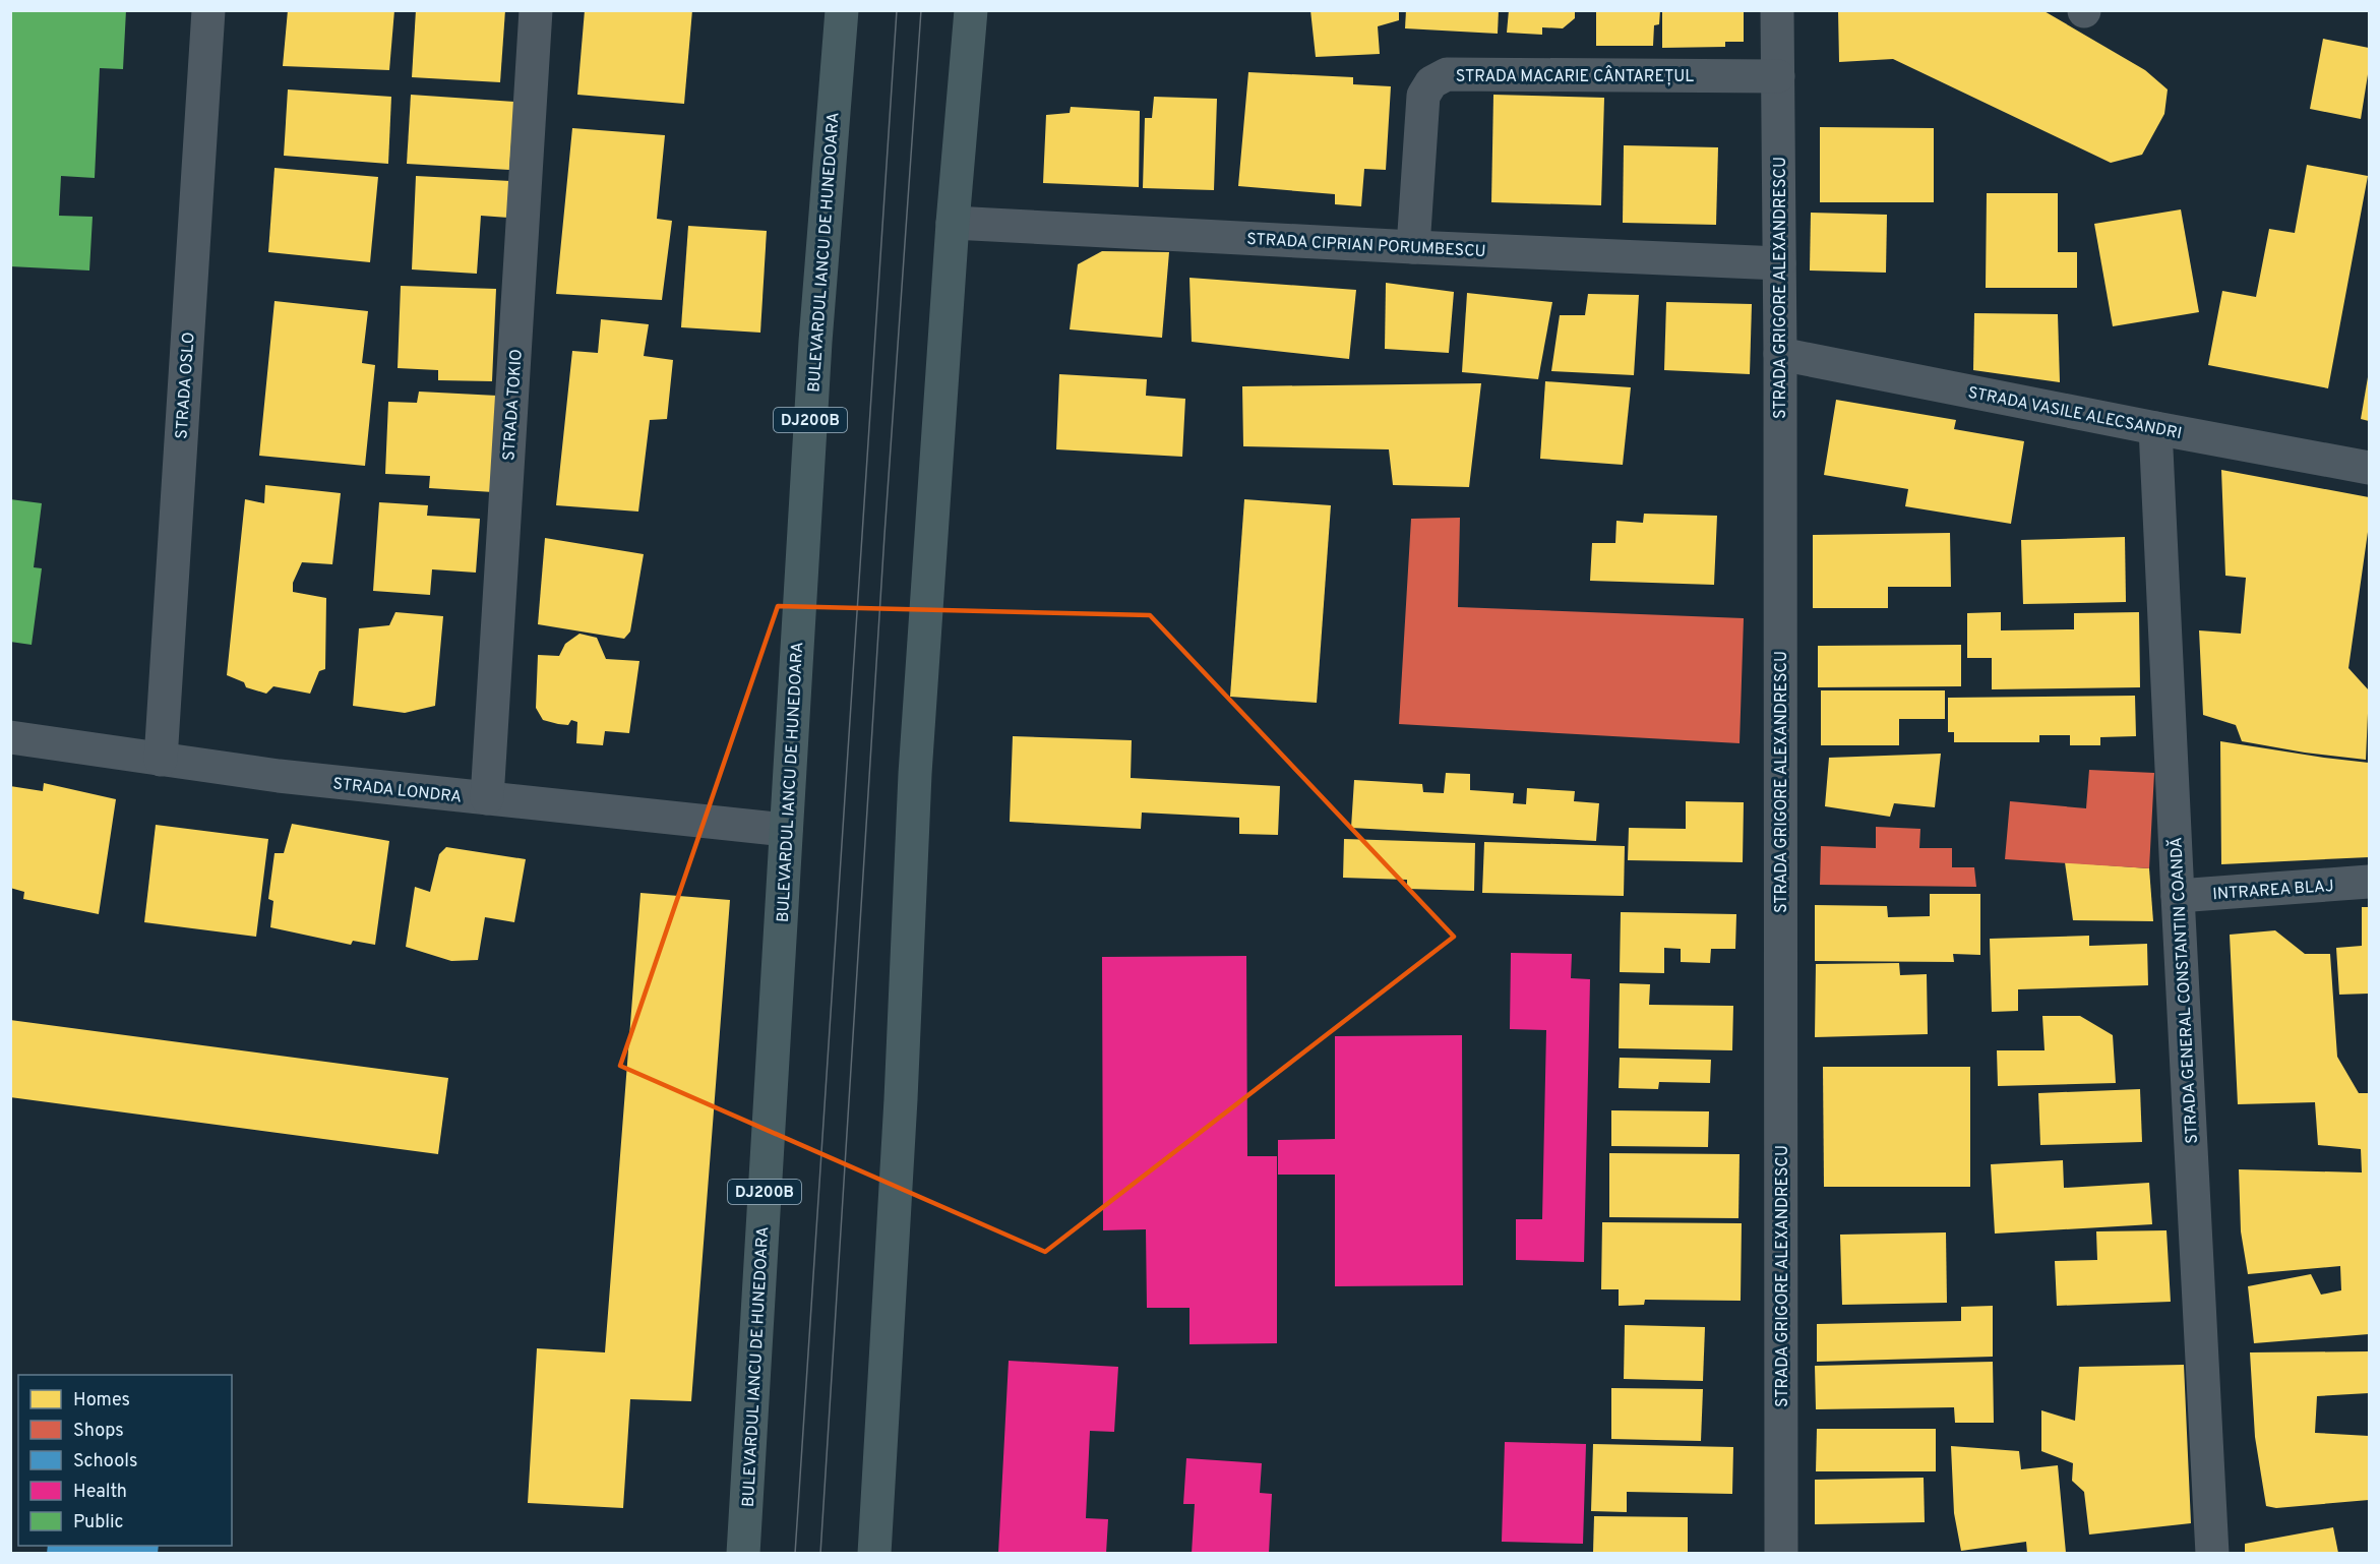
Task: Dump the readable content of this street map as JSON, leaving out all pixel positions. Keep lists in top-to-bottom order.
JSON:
{
  "streets": {
    "main road": ["BULEVARDUL IANCU DE HUNEDOARA", "DJ200B"],
    "street": [
      "STRADA MACARIE CÂNTAREȚUL",
      "STRADA CIPRIAN PORUMBESCU",
      "STRADA GRIGORE ALEXANDRESCU",
      "STRADA OSLO",
      "STRADA TOKIO",
      "STRADA VASILE ALECSANDRI",
      "STRADA LONDRA",
      "INTRAREA BLAJ",
      "STRADA GENERAL CONSTANTIN COANDĂ"
    ]
  },
  "crossings": [
    ["STRADA MACARIE CÂNTAREȚUL", "STRADA CIPRIAN PORUMBESCU"],
    ["STRADA MACARIE CÂNTAREȚUL", "STRADA GRIGORE ALEXANDRESCU"],
    ["STRADA CIPRIAN PORUMBESCU", "STRADA GRIGORE ALEXANDRESCU"],
    ["BULEVARDUL IANCU DE HUNEDOARA", "STRADA LONDRA"],
    ["STRADA GRIGORE ALEXANDRESCU", "STRADA VASILE ALECSANDRI"],
    ["STRADA OSLO", "STRADA LONDRA"],
    ["STRADA TOKIO", "STRADA LONDRA"],
    ["STRADA VASILE ALECSANDRI", "STRADA GENERAL CONSTANTIN COANDĂ"],
    ["INTRAREA BLAJ", "STRADA GENERAL CONSTANTIN COANDĂ"]
  ],
  "legend": [
    "Homes",
    "Shops",
    "Schools",
    "Health",
    "Public"
  ]
}
